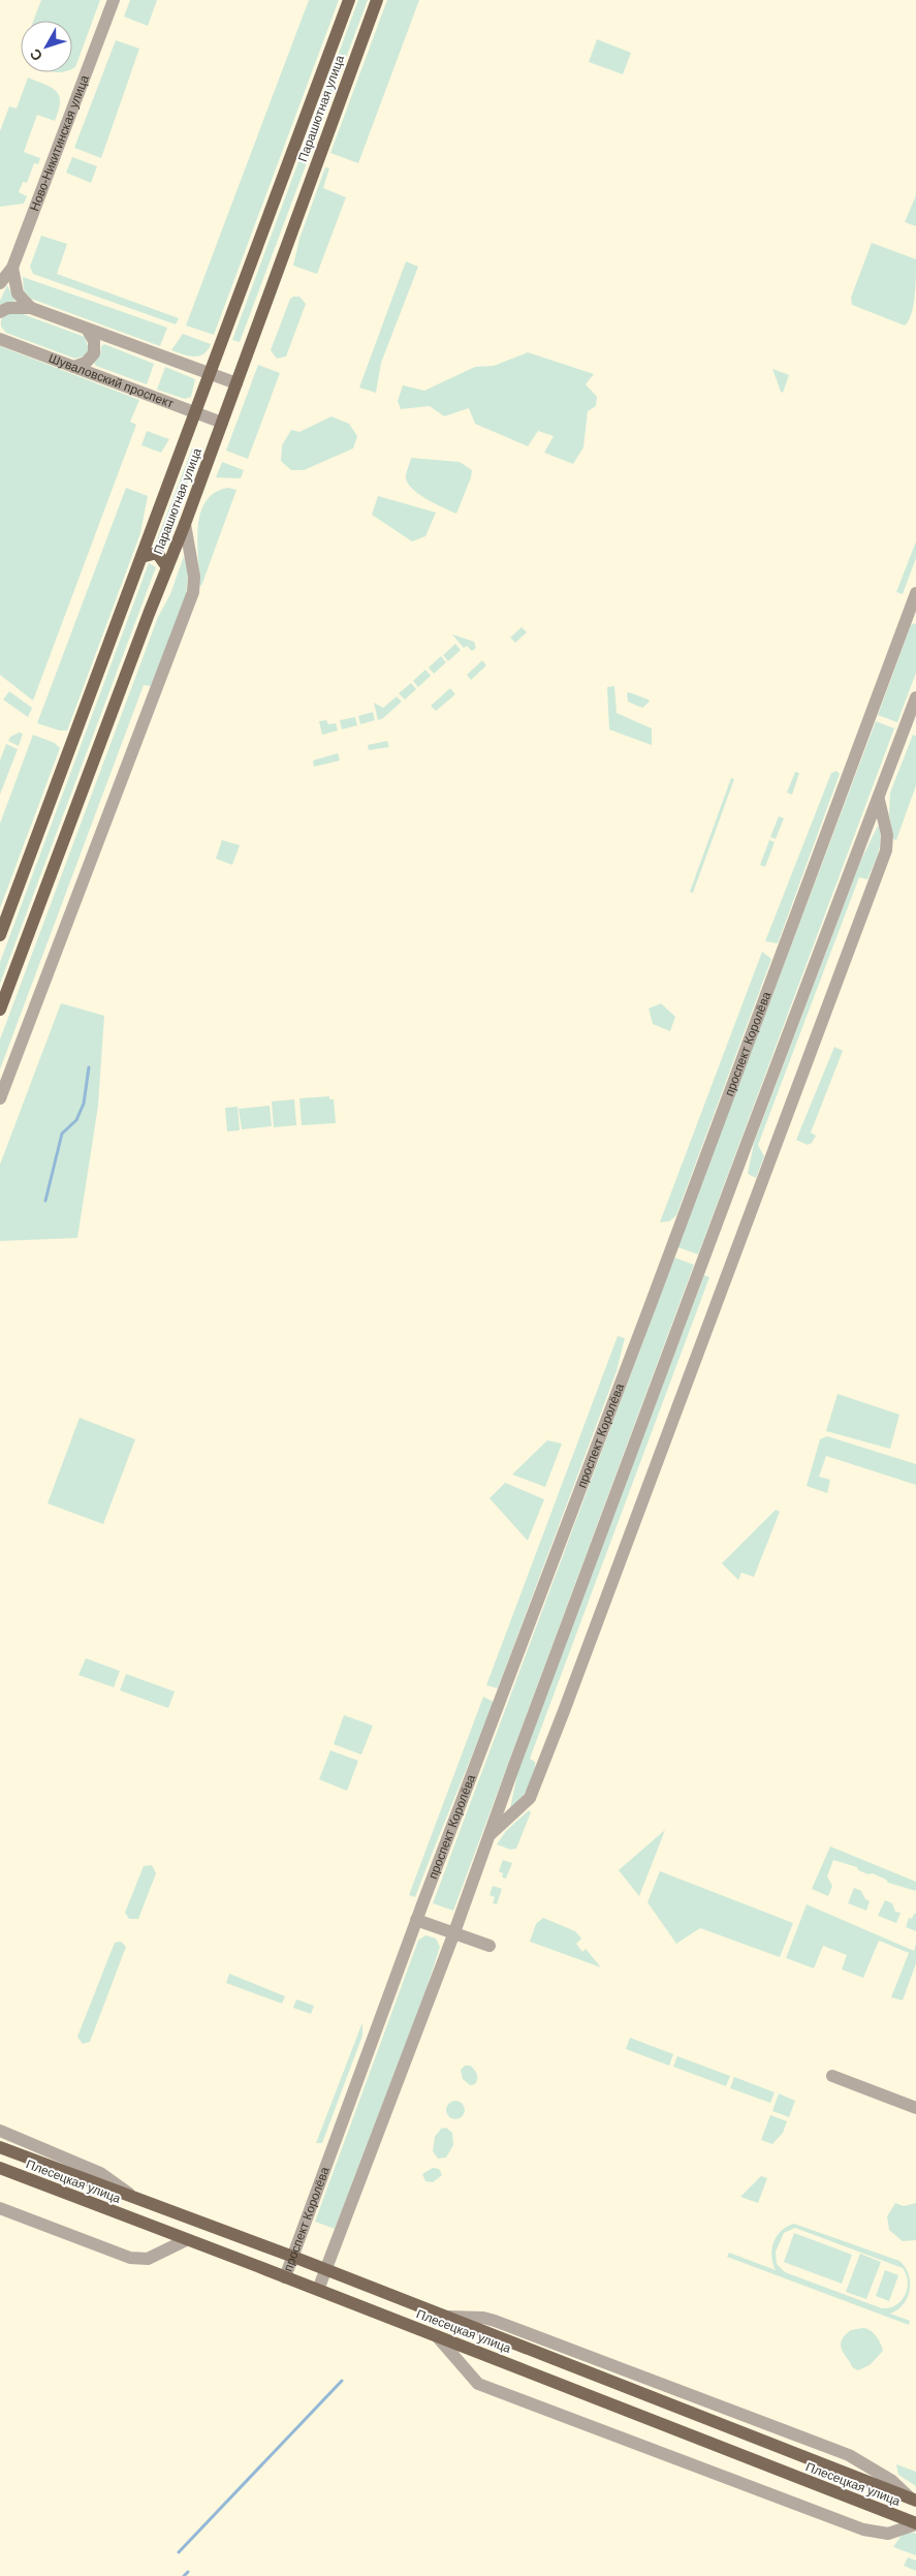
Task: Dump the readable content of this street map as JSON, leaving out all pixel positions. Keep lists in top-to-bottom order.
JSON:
{
  "streets": {
    "main road": ["Парашютная улица", "Плесецкая улица"],
    "street": ["Ново-Никитинская улица", "Шуваловский проспект", "проспект Королёва"]
  },
  "crossings": [
    ["Парашютная улица", "Шуваловский проспект"],
    ["проспект Королёва", "Плесецкая улица"]
  ],
  "north": "bottom left"
}
